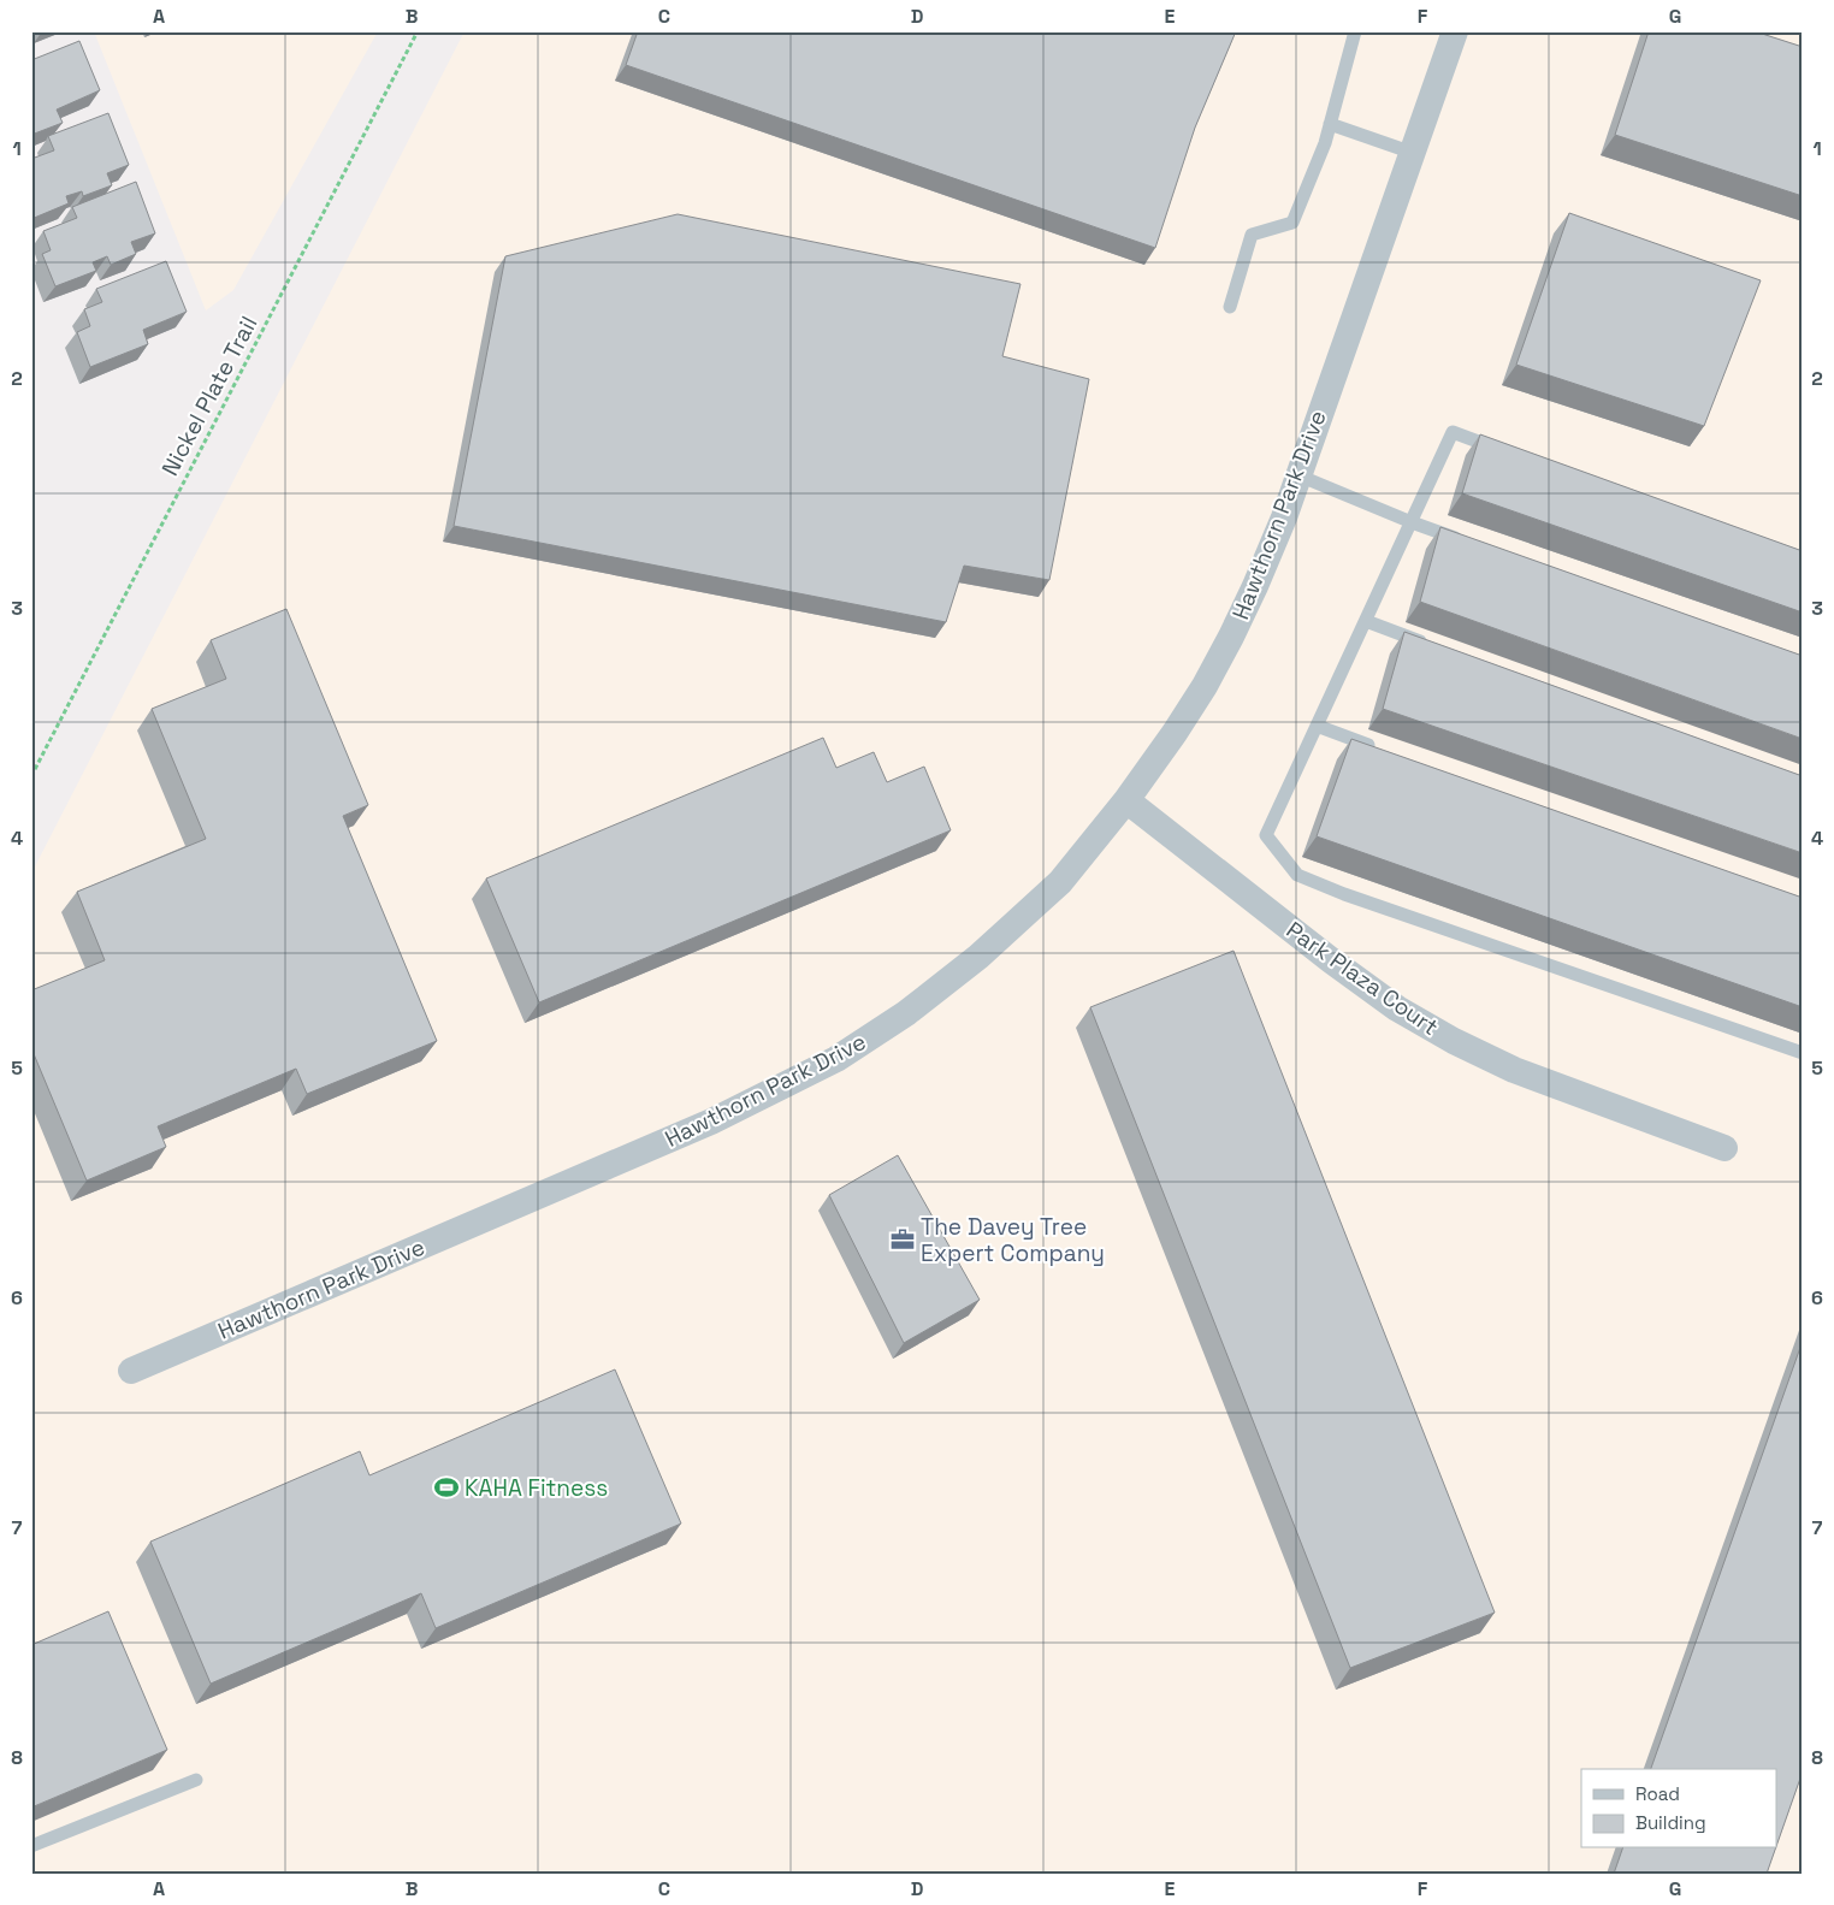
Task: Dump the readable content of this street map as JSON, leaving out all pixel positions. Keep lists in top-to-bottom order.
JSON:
{
  "streets": {
    "street": ["Hawthorn Park Drive", "Park Plaza Court"],
    "path": ["Nickel Plate Trail"]
  },
  "crossings": [
    ["Hawthorn Park Drive", "Park Plaza Court"]
  ],
  "places": {
    "office": ["The Davey Tree Expert Company"],
    "sports": ["KAHA Fitness"]
  },
  "legend": ["Road", "Building"],
  "grid": {
    "columns": [
      "A",
      "B",
      "C",
      "D",
      "E",
      "F",
      "G"
    ],
    "rows": [
      "1",
      "2",
      "3",
      "4",
      "5",
      "6",
      "7",
      "8"
    ]
  }
}
